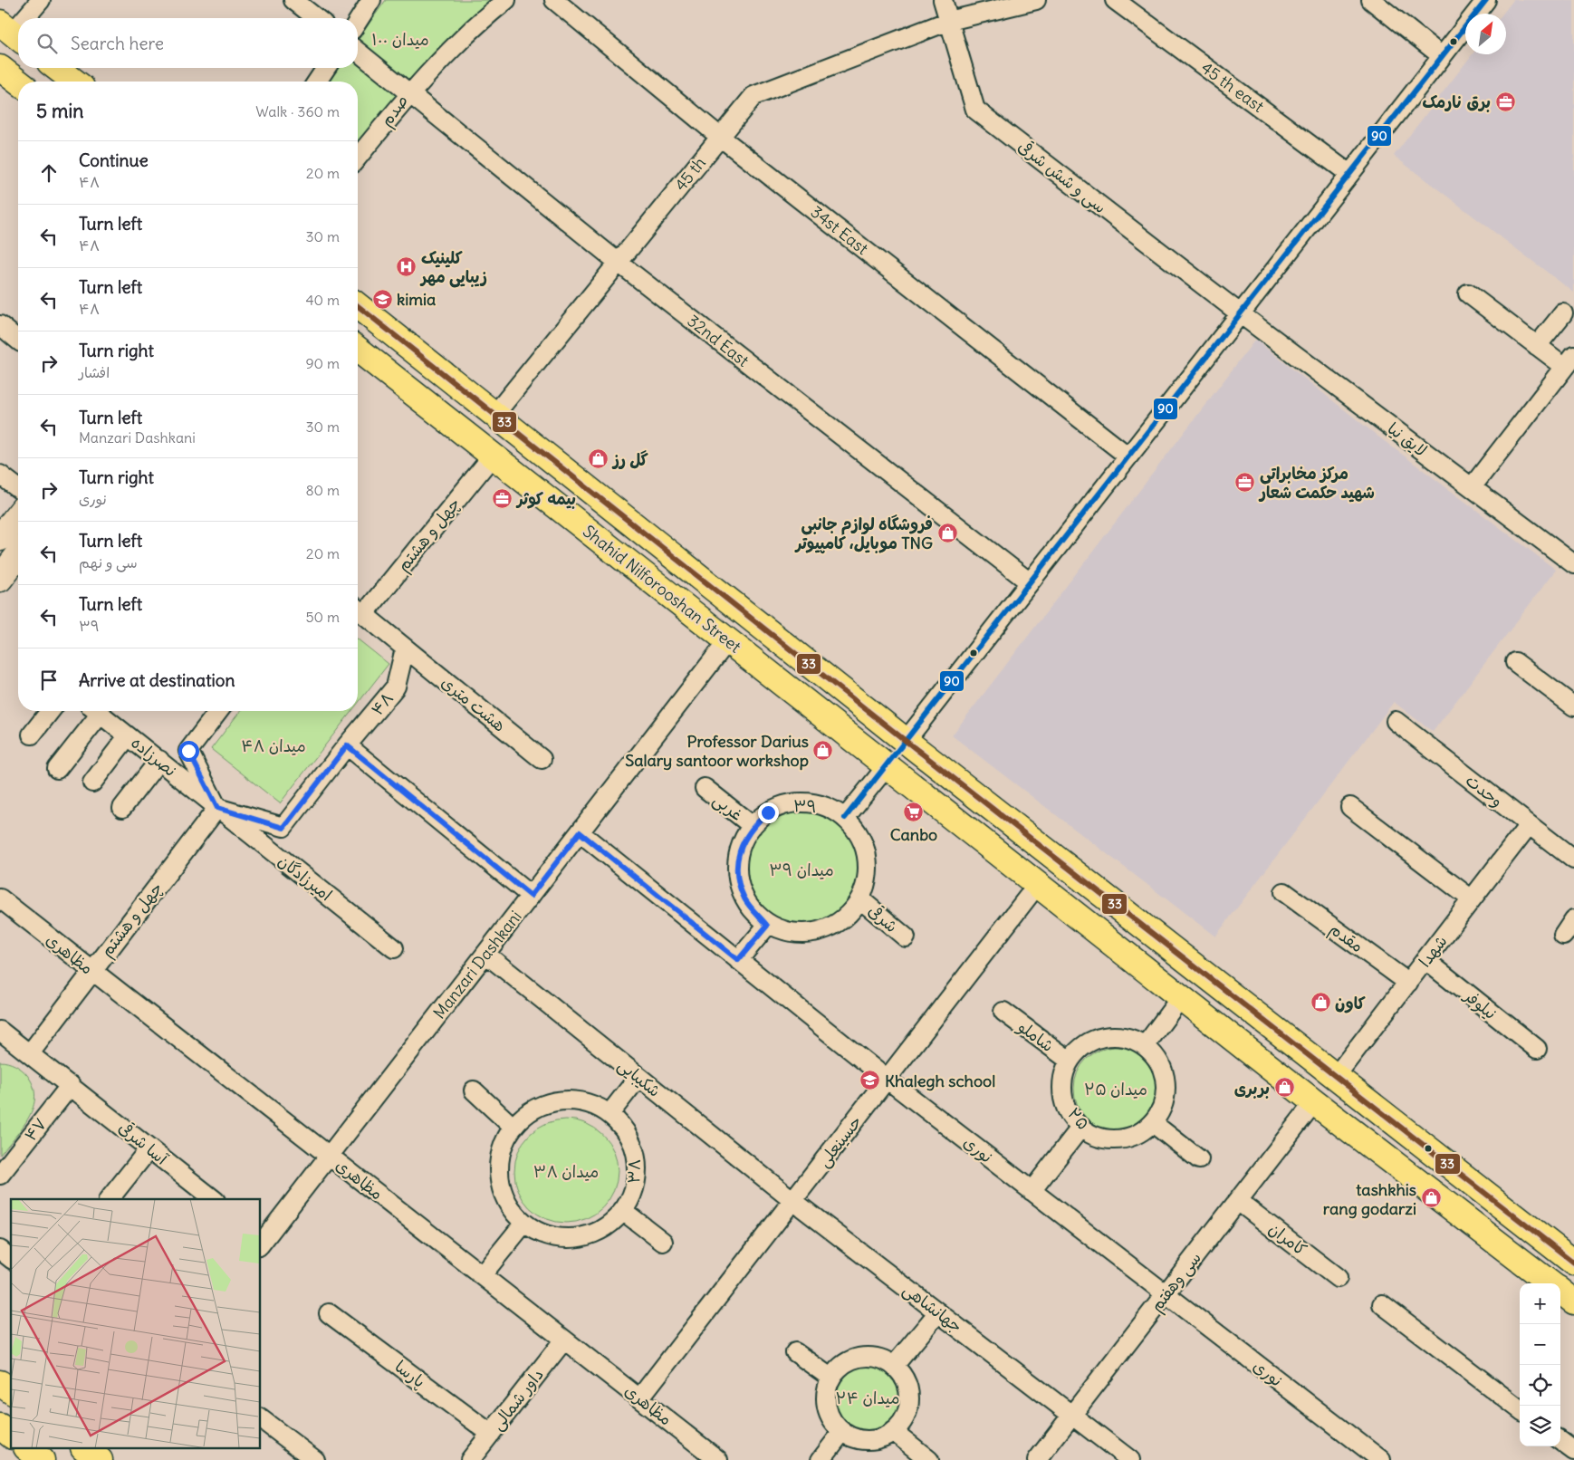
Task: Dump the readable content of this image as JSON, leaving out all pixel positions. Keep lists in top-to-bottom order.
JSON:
{
  "streets": {
    "main road": ["Shahid Nilforooshan Street"],
    "street": [
      "45 th east",
      "صدم",
      "45 th",
      "سی و شش شرقی",
      "34st East",
      "32nd East",
      "لایق نیا",
      "چهل و هشتم",
      "۴۸",
      "هشت متری",
      "نصرزاده",
      "وحدت",
      "۳۹",
      "غربی",
      "امیرزادگان",
      "شرقی",
      "مقدم",
      "شهدا",
      "مظاهری",
      "Manzari Dashkani",
      "نیلوفر",
      "شاملو",
      "شکیبایی",
      "۲۵",
      "۴۷",
      "حسینعلی",
      "آسا شرقی",
      "نوری",
      "۳۸",
      "کامران",
      "سی وهفتم",
      "جهانشاهی",
      "پارسا",
      "داور شمالی"
    ]
  },
  "crossings": [
    ["صدم", "32nd East"],
    ["45 th", "سی و شش شرقی"],
    ["45 th", "34st East"],
    ["45 th", "32nd East"],
    ["45 th", "Shahid Nilforooshan Street"],
    ["سی و شش شرقی", "لایق نیا"],
    ["چهل و هشتم", "Shahid Nilforooshan Street"],
    ["چهل و هشتم", "۴۸"],
    ["چهل و هشتم", "نصرزاده"],
    ["چهل و هشتم", "امیرزادگان"],
    ["چهل و هشتم", "مظاهری"],
    ["چهل و هشتم", "آسا شرقی"],
    ["Shahid Nilforooshan Street", "شهدا"],
    ["Shahid Nilforooshan Street", "Manzari Dashkani"],
    ["Shahid Nilforooshan Street", "حسینعلی"],
    ["Shahid Nilforooshan Street", "سی وهفتم"],
    ["۴۸", "هشت متری"],
    ["۴۸", "نصرزاده"],
    ["۴۸", "امیرزادگان"],
    ["نصرزاده", "امیرزادگان"],
    ["وحدت", "شهدا"],
    ["۳۹", "غربی"],
    ["۳۹", "شرقی"],
    ["غربی", "شرقی"],
    ["مقدم", "شهدا"],
    ["شهدا", "نیلوفر"],
    ["مظاهری", "Manzari Dashkani"],
    ["مظاهری", "حسینعلی"],
    ["مظاهری", "داور شمالی"],
    ["Manzari Dashkani", "شکیبایی"],
    ["Manzari Dashkani", "نوری"],
    ["شاملو", "۲۵"],
    ["شکیبایی", "حسینعلی"],
    ["شکیبایی", "جهانشاهی"],
    ["۴۷", "آسا شرقی"],
    ["حسینعلی", "نوری"],
    ["حسینعلی", "جهانشاهی"],
    ["نوری", "سی وهفتم"],
    ["کامران", "سی وهفتم"],
    ["سی وهفتم", "جهانشاهی"],
    ["پارسا", "داور شمالی"]
  ],
  "parks": [
    "میدان ۱۰۰",
    "میدان ۴۸",
    "میدان ۳۹",
    "میدان ۲۵",
    "میدان ۳۸",
    "میدان ۲۴"
  ],
  "places": {
    "office": ["برق نارمک", "مرکز مخابراتی شهید حکمت شعار", "بیمه کوثر"],
    "hospital": ["کلینیک زیبایی مهر"],
    "school or university": ["kimia", "Khalegh school"],
    "shop": [
      "گل رز",
      "فروشگاه لوازم جانبی موبایل، کامپيوتر TNG",
      "Professor Darius Salary santoor workshop",
      "کاون",
      "بربری",
      "tashkhis rang godarzi"
    ],
    "supermarket": ["Canbo"]
  },
  "lines": ["transit line 90", "transit line 33"],
  "north": "top right",
  "page": {
    "search": "Search here",
    "heading": ["5 min", "Walk · 360 m"],
    "list": [
      ["Continue", "۴۸", "20 m"],
      ["Turn left", "۴۸", "30 m"],
      ["Turn left", "۴۸", "40 m"],
      ["Turn right", "افشار", "90 m"],
      ["Turn left", "Manzari Dashkani", "30 m"],
      ["Turn right", "نوری", "80 m"],
      ["Turn left", "سی و نهم", "20 m"],
      ["Turn left", "۳۹", "50 m"],
      "Arrive at destination"
    ],
    "map_buttons": ["+", "−"]
  }
}
